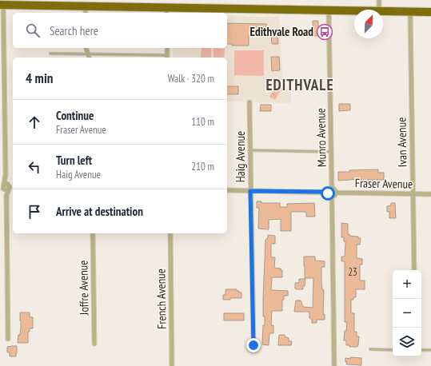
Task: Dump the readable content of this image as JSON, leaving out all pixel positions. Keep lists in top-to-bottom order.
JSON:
{
  "streets": {
    "street": [
      "Munro Avenue",
      "Ivan Avenue",
      "Haig Avenue",
      "Fraser Avenue",
      "Joffre Avenue",
      "French Avenue"
    ]
  },
  "crossings": [
    ["Munro Avenue", "Fraser Avenue"],
    ["Ivan Avenue", "Fraser Avenue"]
  ],
  "districts": ["EDITHVALE"],
  "places": {
    "bus stop": ["Edithvale Road"]
  },
  "house_numbers": ["23"],
  "north": "top right",
  "page": {
    "search": "Search here",
    "heading": ["4 min", "Walk · 320 m"],
    "list": [
      ["Continue", "Fraser Avenue", "110 m"],
      ["Turn left", "Haig Avenue", "210 m"],
      "Arrive at destination"
    ],
    "map_buttons": ["+", "−"]
  }
}
